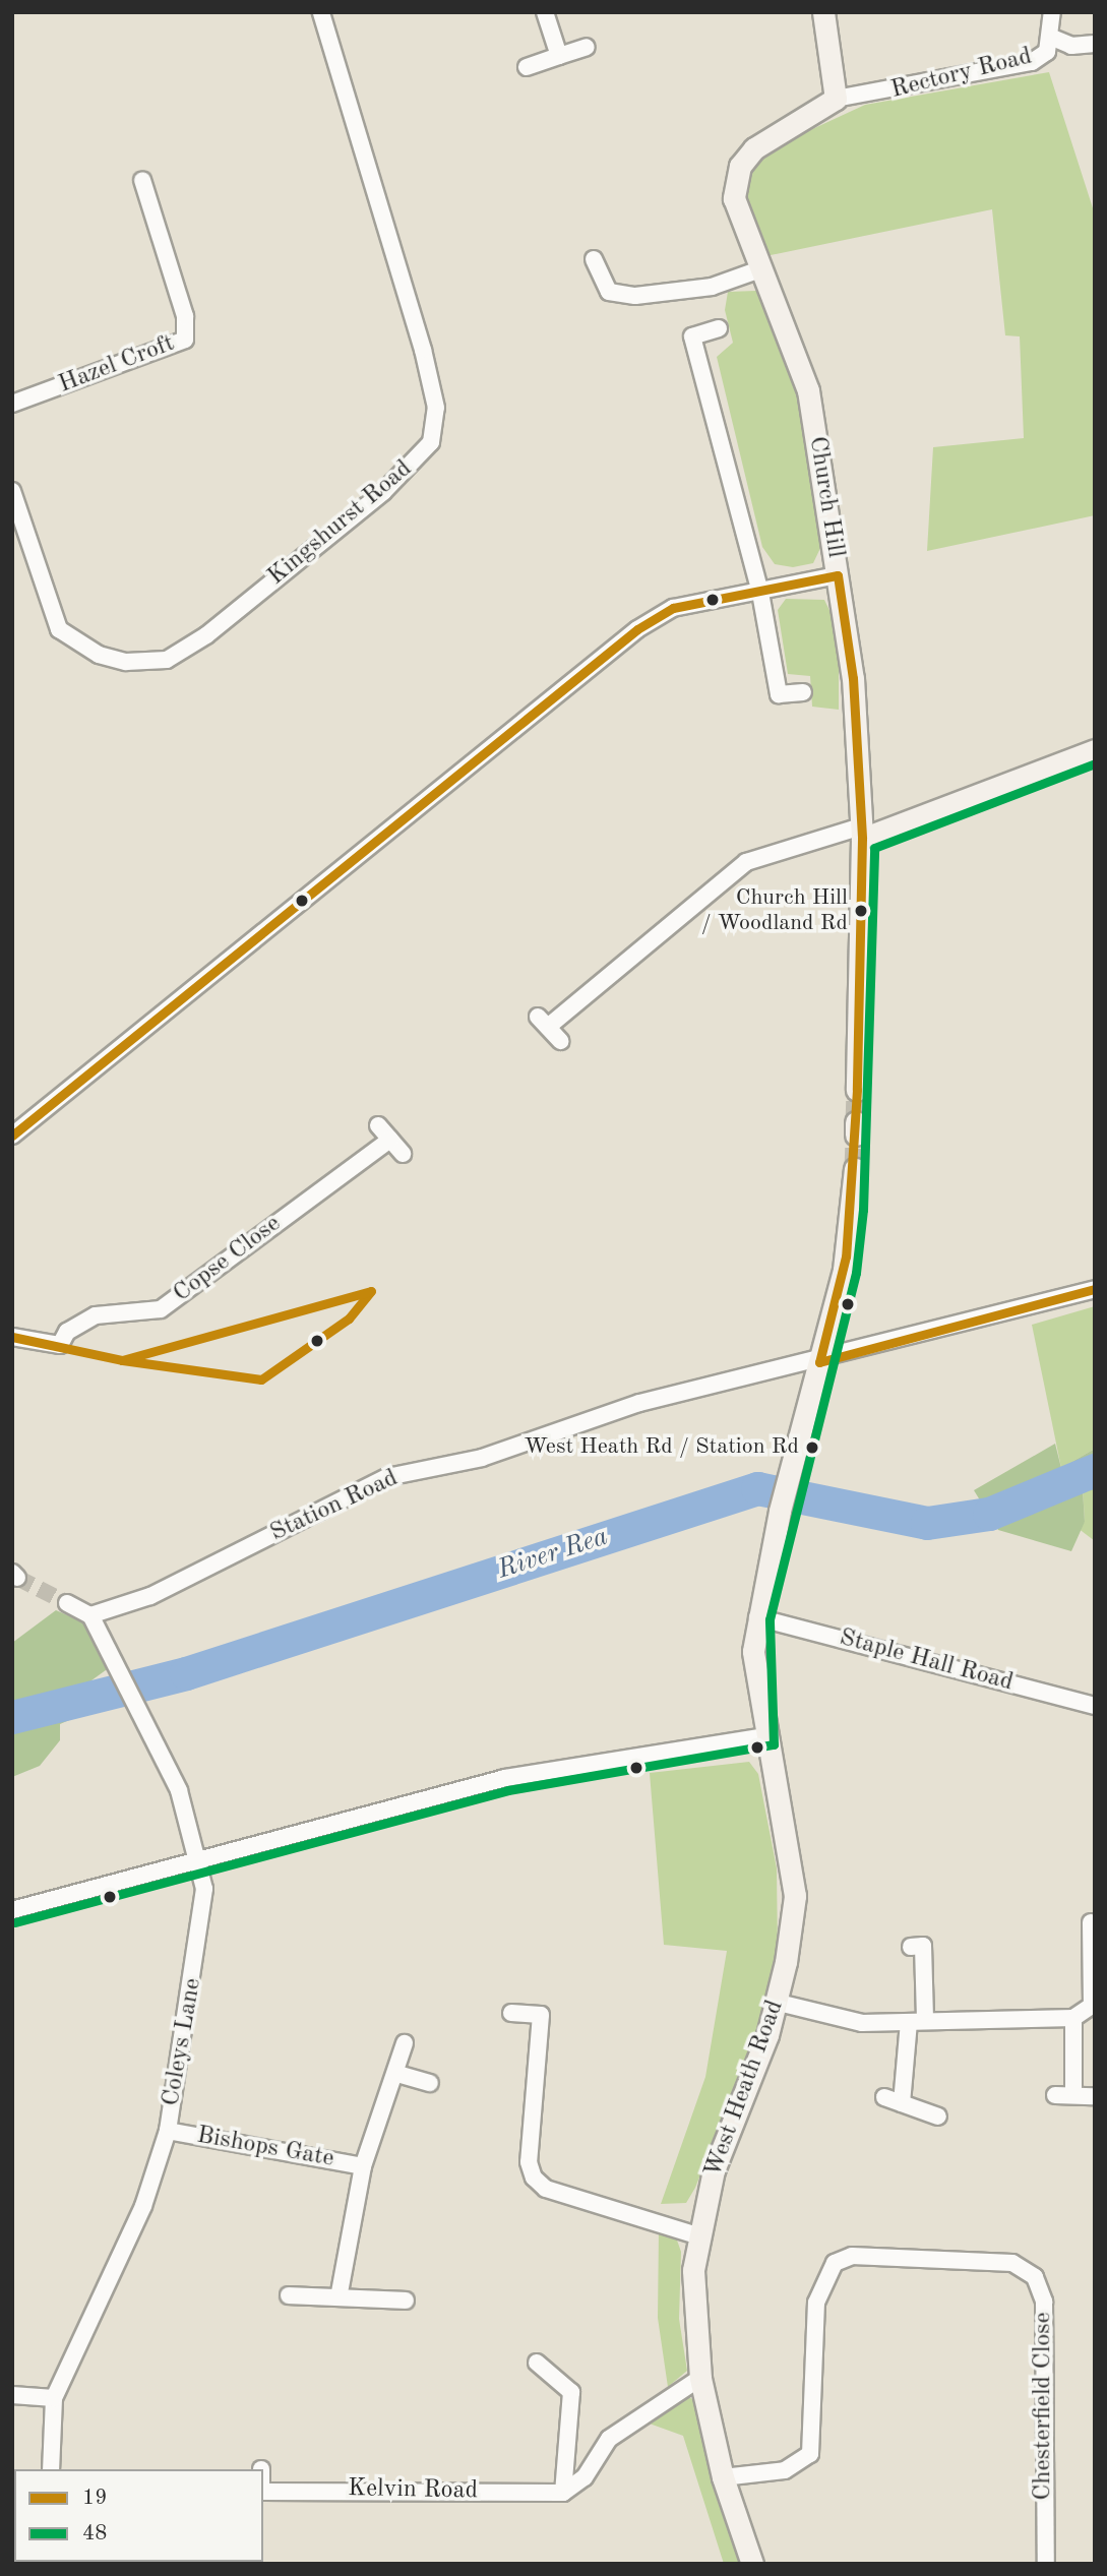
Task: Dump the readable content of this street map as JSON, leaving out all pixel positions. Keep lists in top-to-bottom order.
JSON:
{
  "streets": {
    "street": [
      "Rectory Road",
      "Hazel Croft",
      "Church Hill",
      "Kingshurst Road",
      "Copse Close",
      "Station Road",
      "Staple Hall Road",
      "Coleys Lane",
      "West Heath Road",
      "Bishops Gate",
      "Chesterfield Close",
      "Kelvin Road"
    ]
  },
  "crossings": [
    ["Rectory Road", "Church Hill"],
    ["Station Road", "Coleys Lane"],
    ["Station Road", "West Heath Road"],
    ["Staple Hall Road", "West Heath Road"],
    ["Coleys Lane", "Bishops Gate"],
    ["West Heath Road", "Chesterfield Close"]
  ],
  "water": ["River Rea"],
  "places": ["Church Hill / Woodland Rd", "West Heath Rd / Station Rd"],
  "lines": ["transit line 19", "transit line 48"],
  "legend": ["19", "48"]
}
